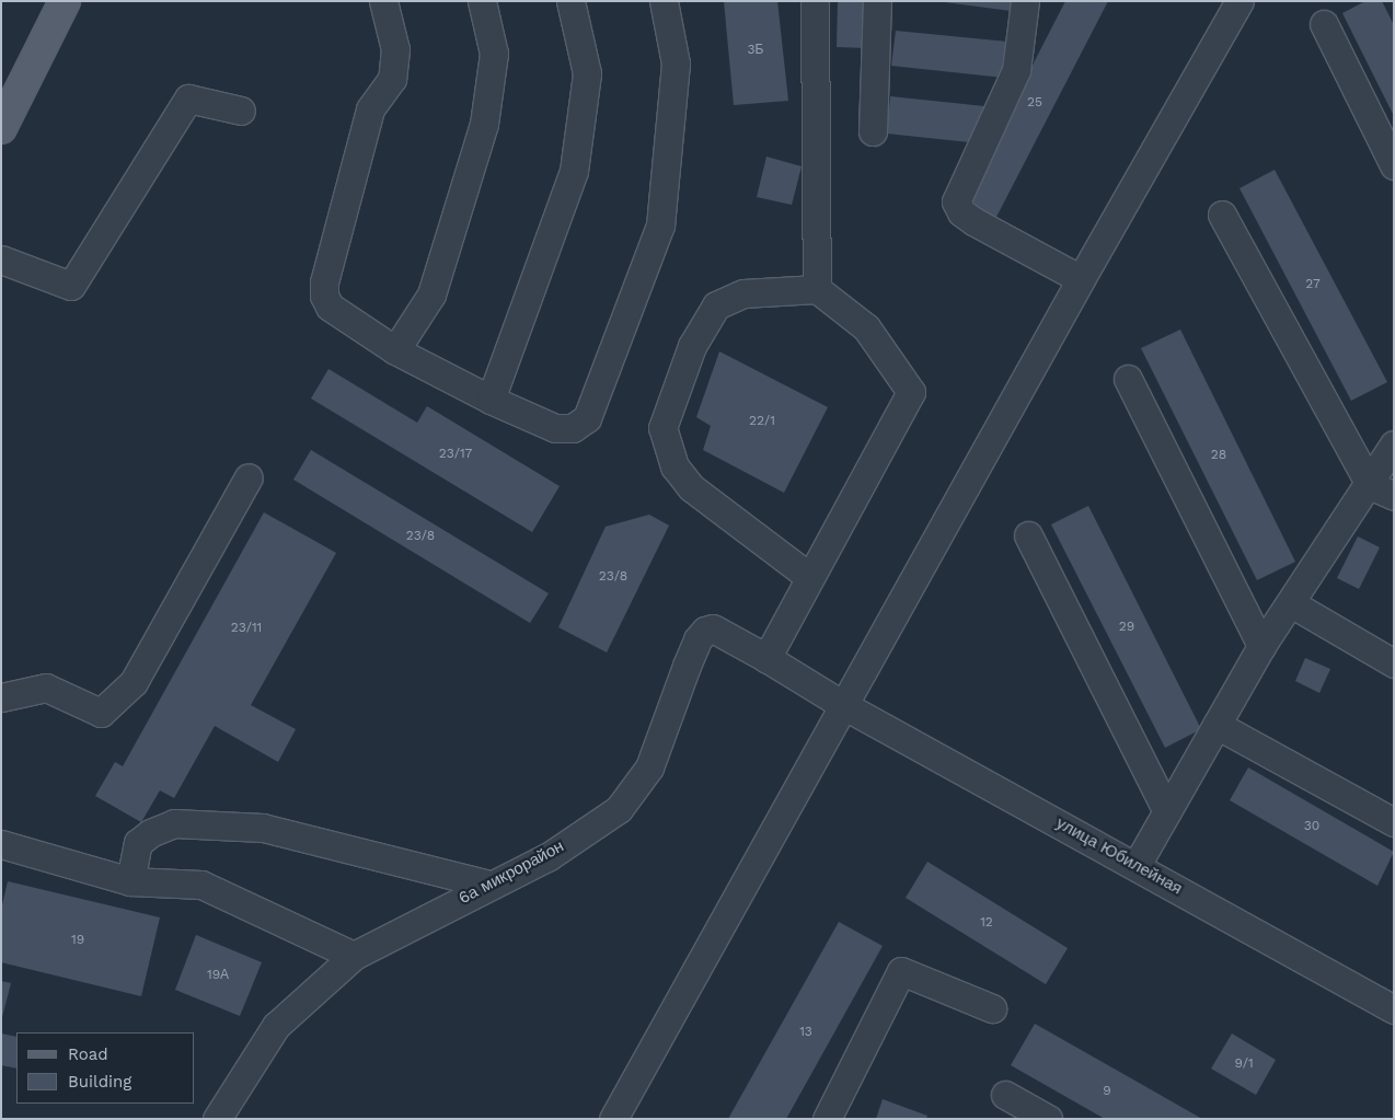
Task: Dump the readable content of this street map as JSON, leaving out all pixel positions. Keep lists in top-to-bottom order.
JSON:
{
  "streets": {
    "street": ["улица Юбилейная", "6а микрорайон"]
  },
  "crossings": [
    ["улица Юбилейная", "6а микрорайон"]
  ],
  "house_numbers": [
    "3Б",
    "25",
    "27",
    "22/1",
    "23/17",
    "28",
    "23/8",
    "23/8",
    "29",
    "23/11",
    "30",
    "12",
    "19",
    "19А",
    "13",
    "9/1",
    "9"
  ],
  "legend": ["Road", "Building"]
}
